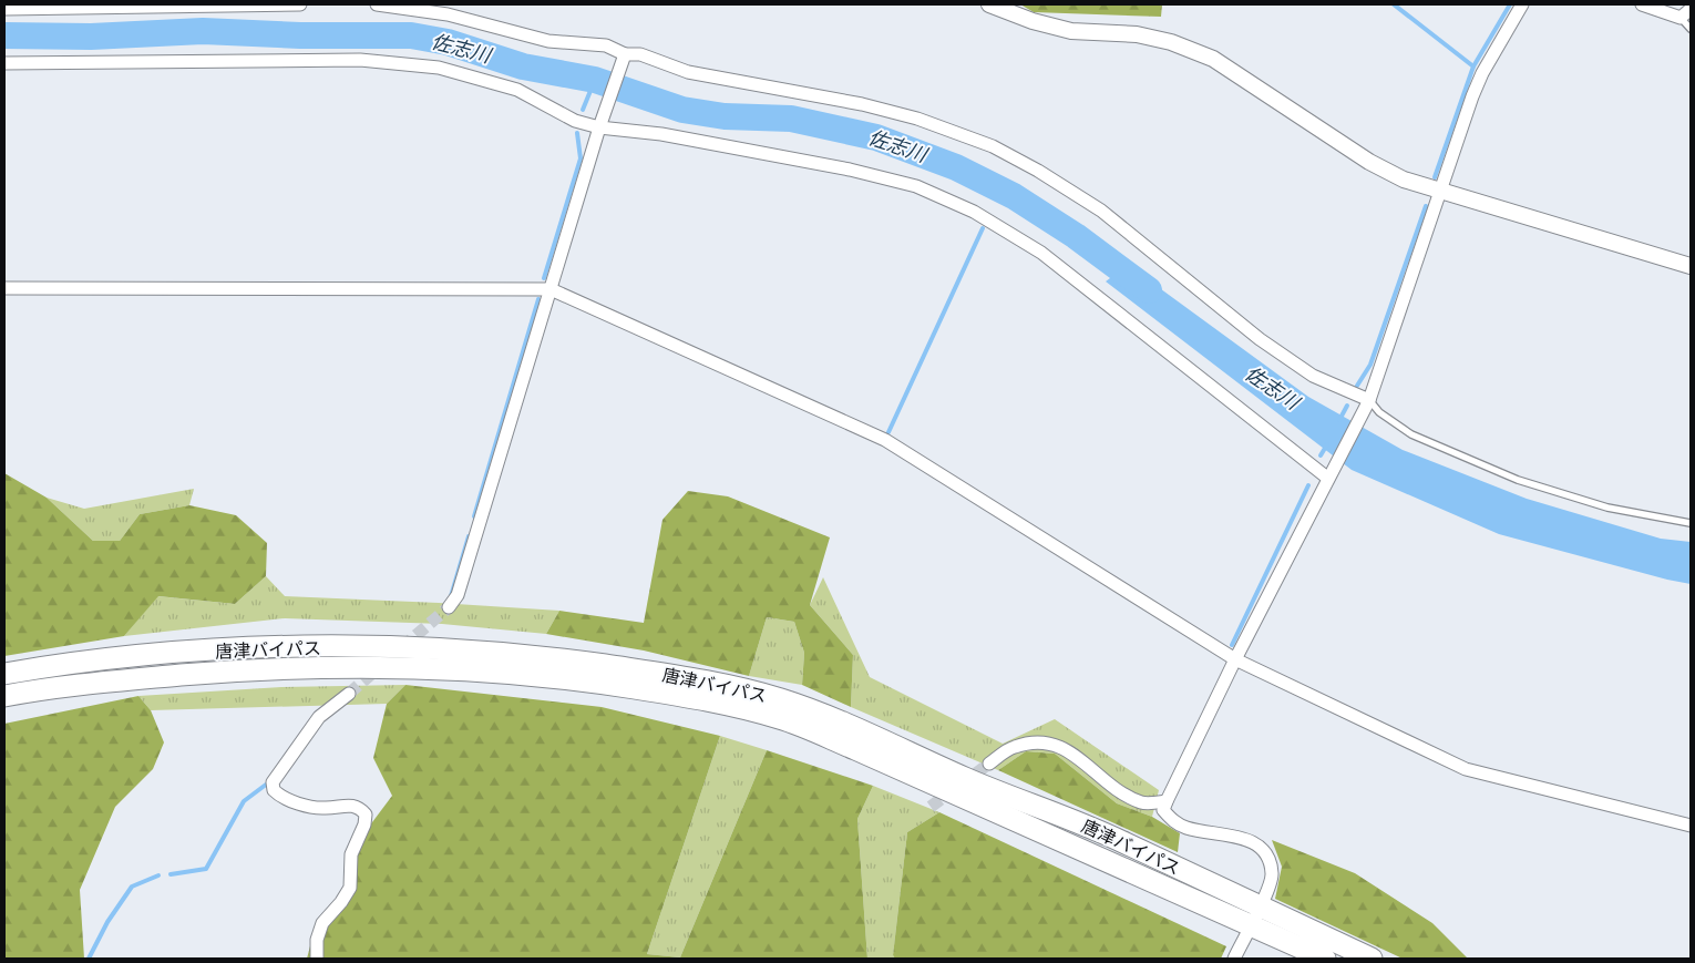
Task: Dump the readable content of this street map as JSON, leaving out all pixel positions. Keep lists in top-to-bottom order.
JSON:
{
  "streets": {
    "highway": ["唐津バイパス"]
  },
  "water": ["佐志川"]
}
